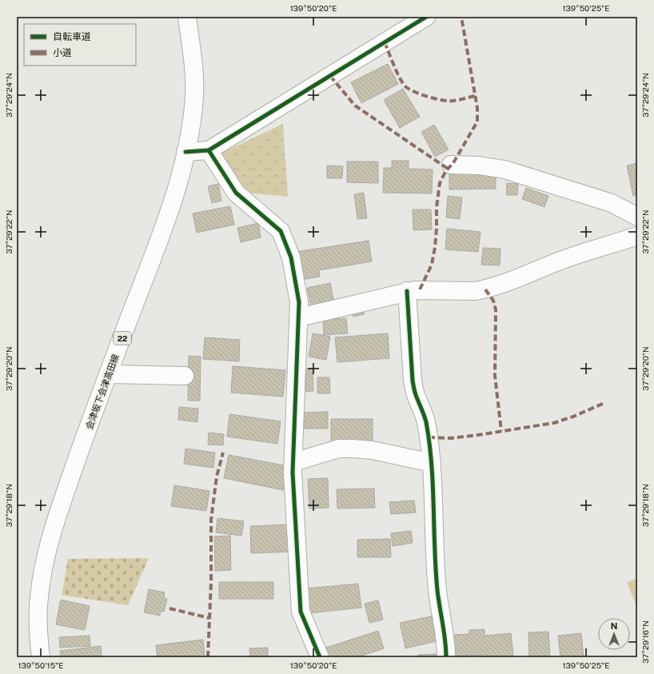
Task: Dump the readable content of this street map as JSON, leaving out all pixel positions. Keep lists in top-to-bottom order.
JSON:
{
  "streets": {
    "street": ["22", "会津坂下会津高田線"]
  },
  "legend": ["自転車道", "小道"],
  "north": "top",
  "coordinates": [
    "139°50'20\"E",
    "139°50'25\"E",
    "37°29'24\"N",
    "37°29'22\"N",
    "37°29'20\"N",
    "37°29'18\"N",
    "37°29'16\"N",
    "139°50'15\"E"
  ]
}
